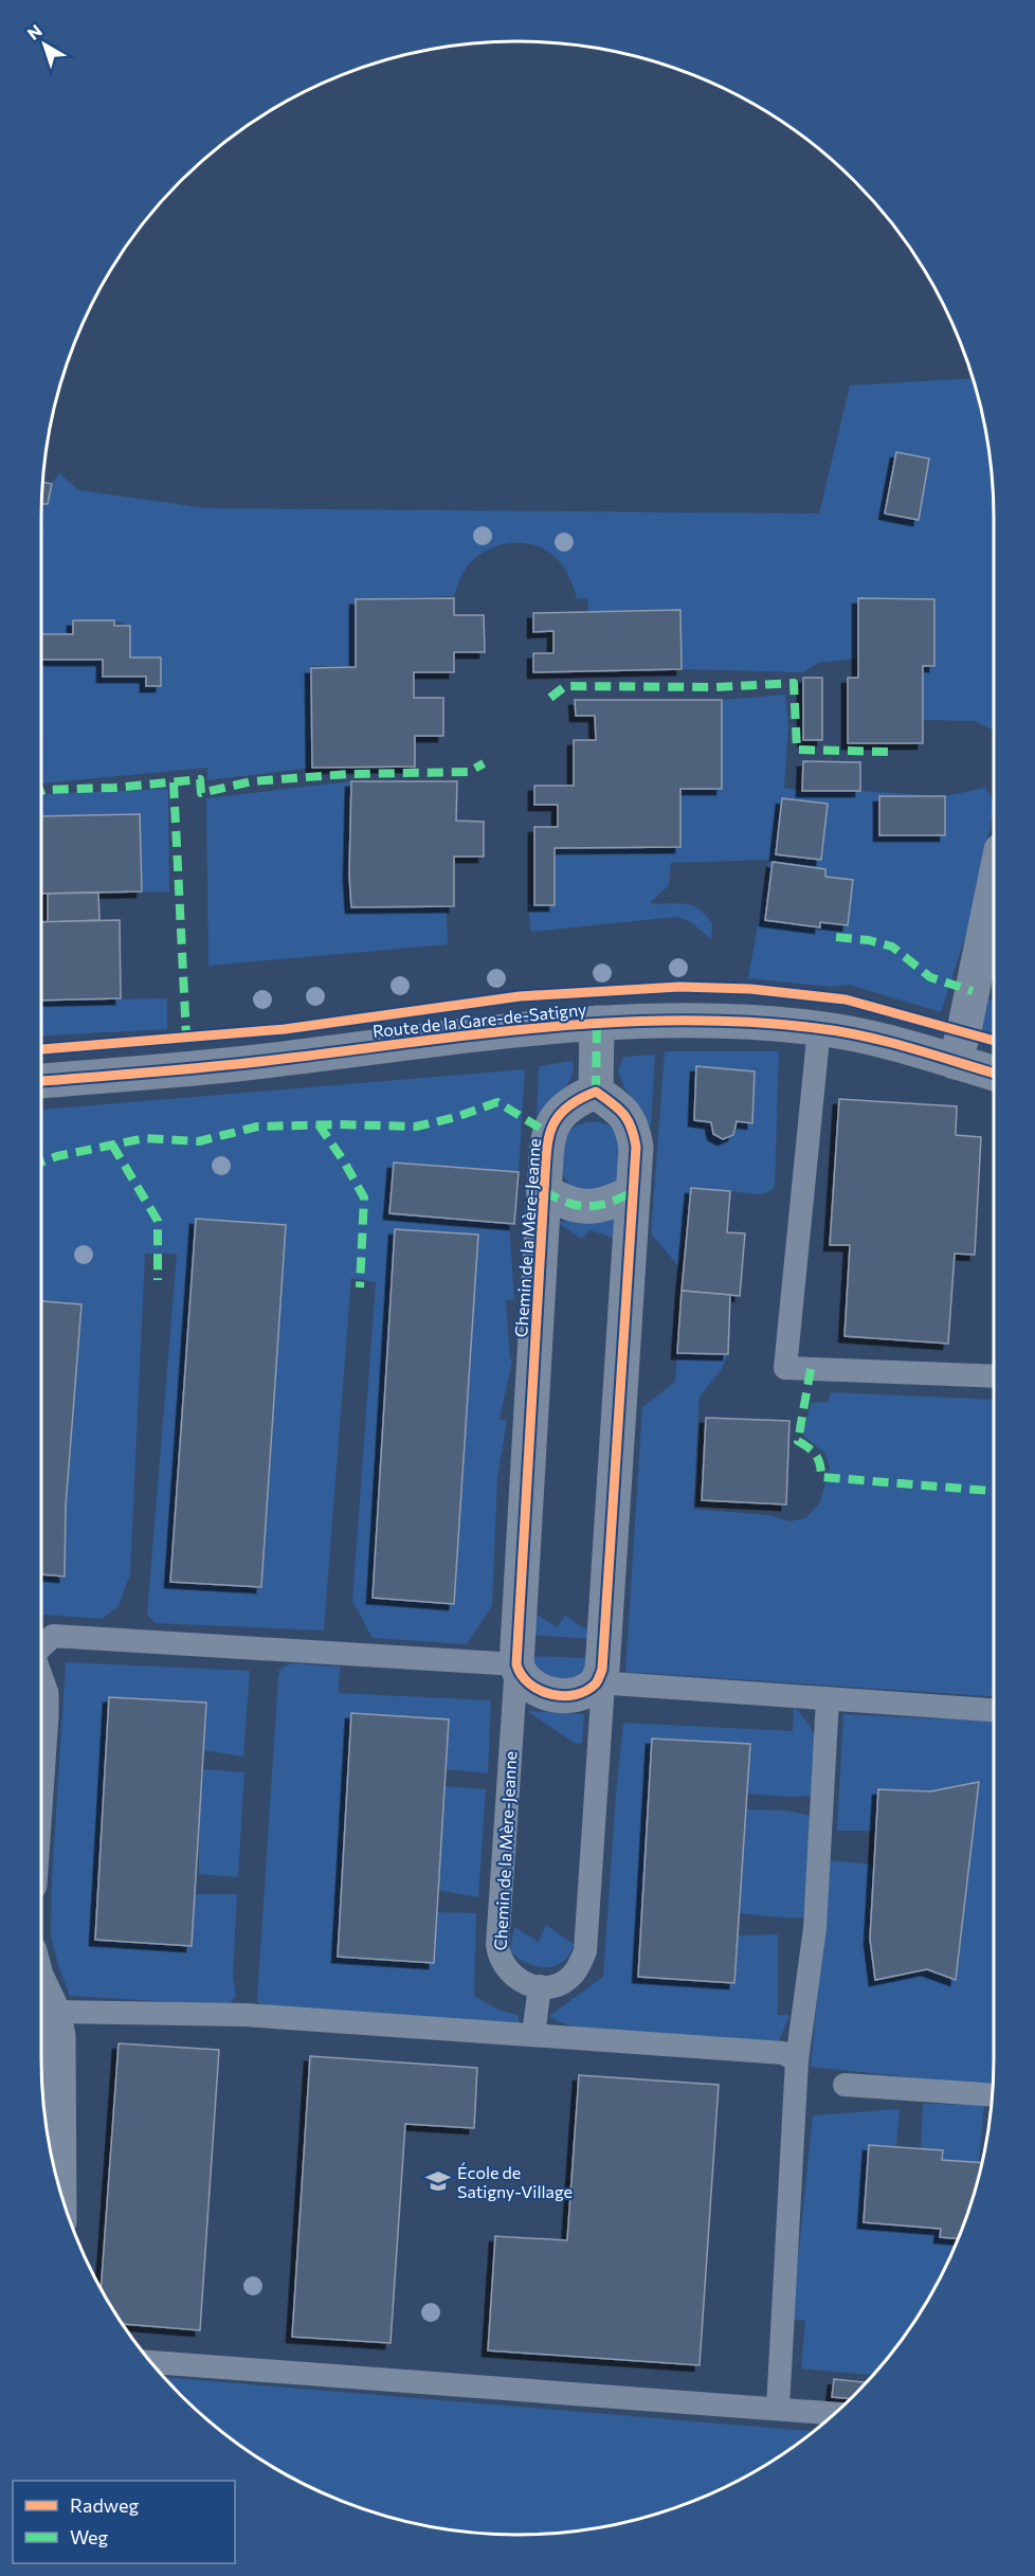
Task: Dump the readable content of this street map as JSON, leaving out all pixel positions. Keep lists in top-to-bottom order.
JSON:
{
  "streets": {
    "street": ["Route de la Gare-de-Satigny", "Chemin de la Mère-Jeanne"]
  },
  "places": {
    "school or university": ["École de Satigny-Village"]
  },
  "legend": ["Radweg", "Weg"],
  "north": "top left"
}
